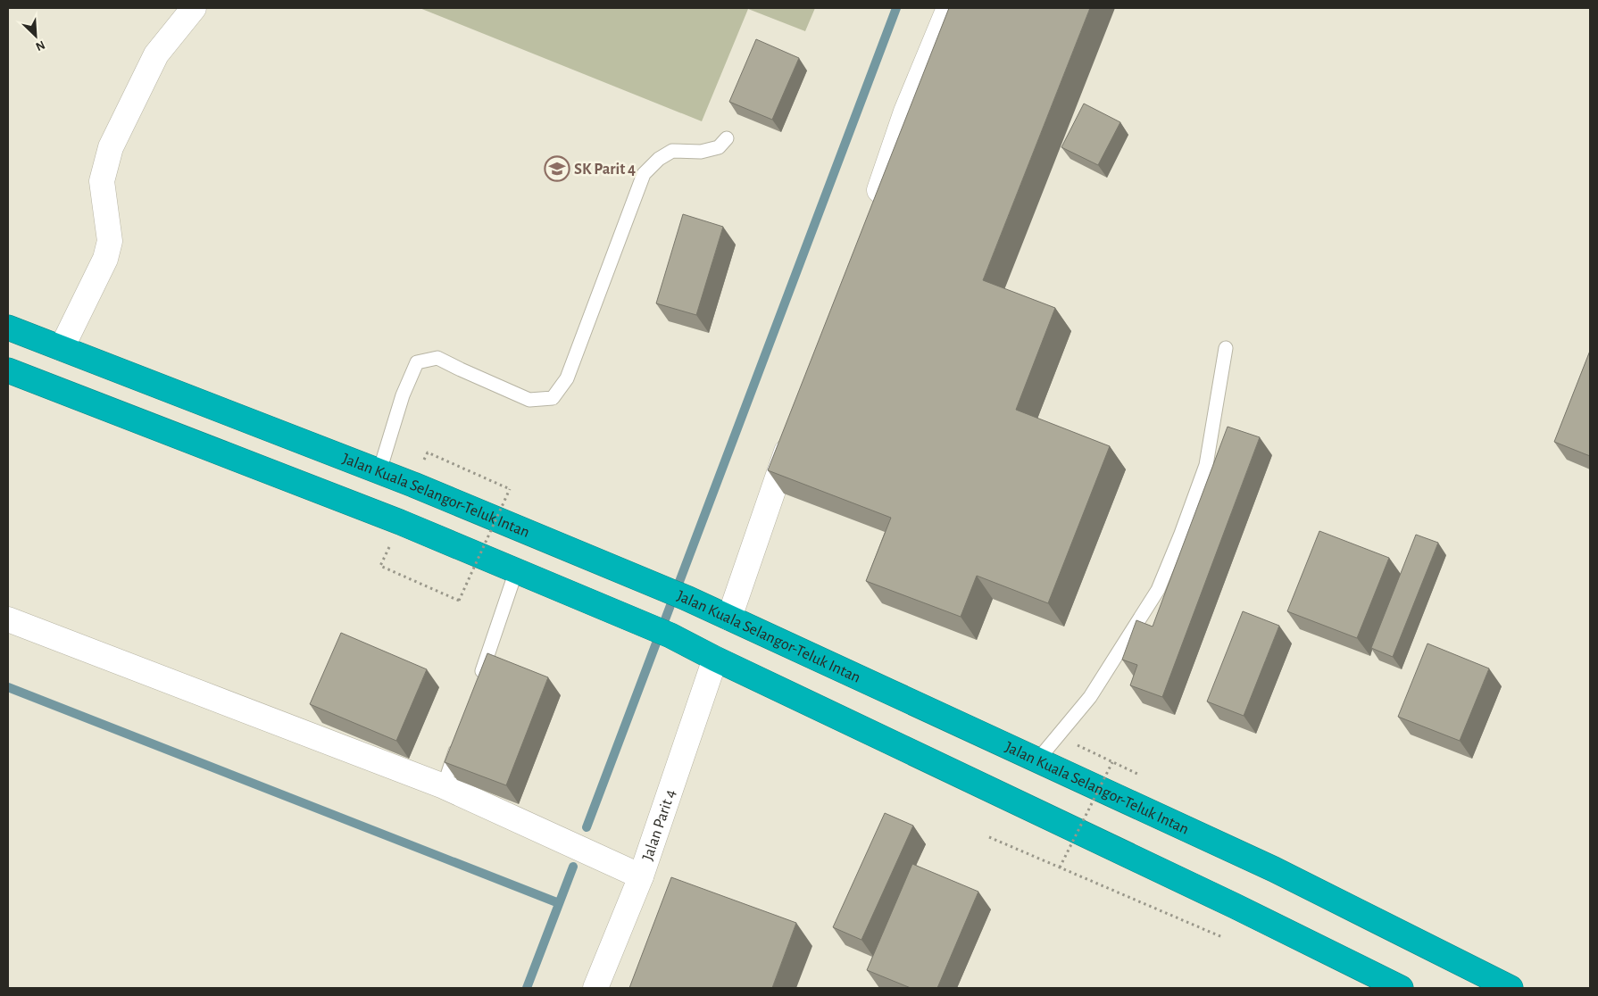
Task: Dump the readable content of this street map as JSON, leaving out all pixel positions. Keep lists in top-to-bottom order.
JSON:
{
  "streets": {
    "highway": ["Jalan Kuala Selangor-Teluk Intan"],
    "street": ["Jalan Parit 4"]
  },
  "places": {
    "school or university": ["SK Parit 4"]
  },
  "north": "bottom right"
}
